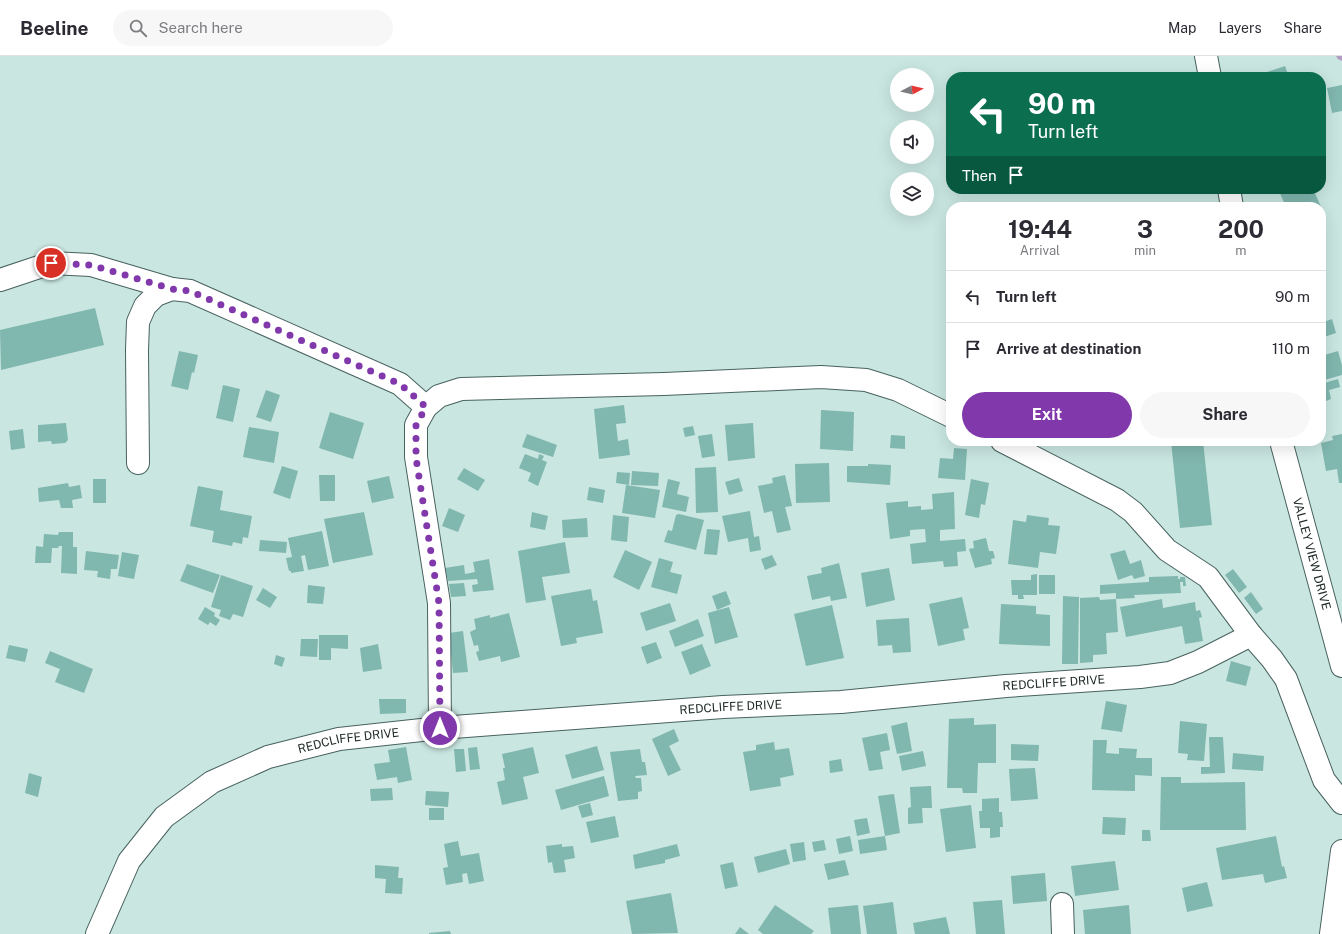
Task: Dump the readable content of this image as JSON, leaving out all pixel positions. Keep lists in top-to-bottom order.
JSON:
{
  "streets": {
    "street": ["VALLEY VIEW DRIVE", "REDCLIFFE DRIVE"]
  },
  "north": "right",
  "page": {
    "header": "Beeline",
    "search": "Search here",
    "nav": ["Map", "Layers", "Share"],
    "turn": ["90 m", "Turn left"],
    "then": "Then",
    "eta": [
      "19:44",
      "Arrival",
      "3",
      "min",
      "200",
      "m"
    ],
    "list": [
      {
        "name": "Turn left",
        "value": "90 m"
      },
      {
        "name": "Arrive at destination",
        "value": "110 m"
      }
    ],
    "buttons": ["Exit", "Share"]
  }
}
